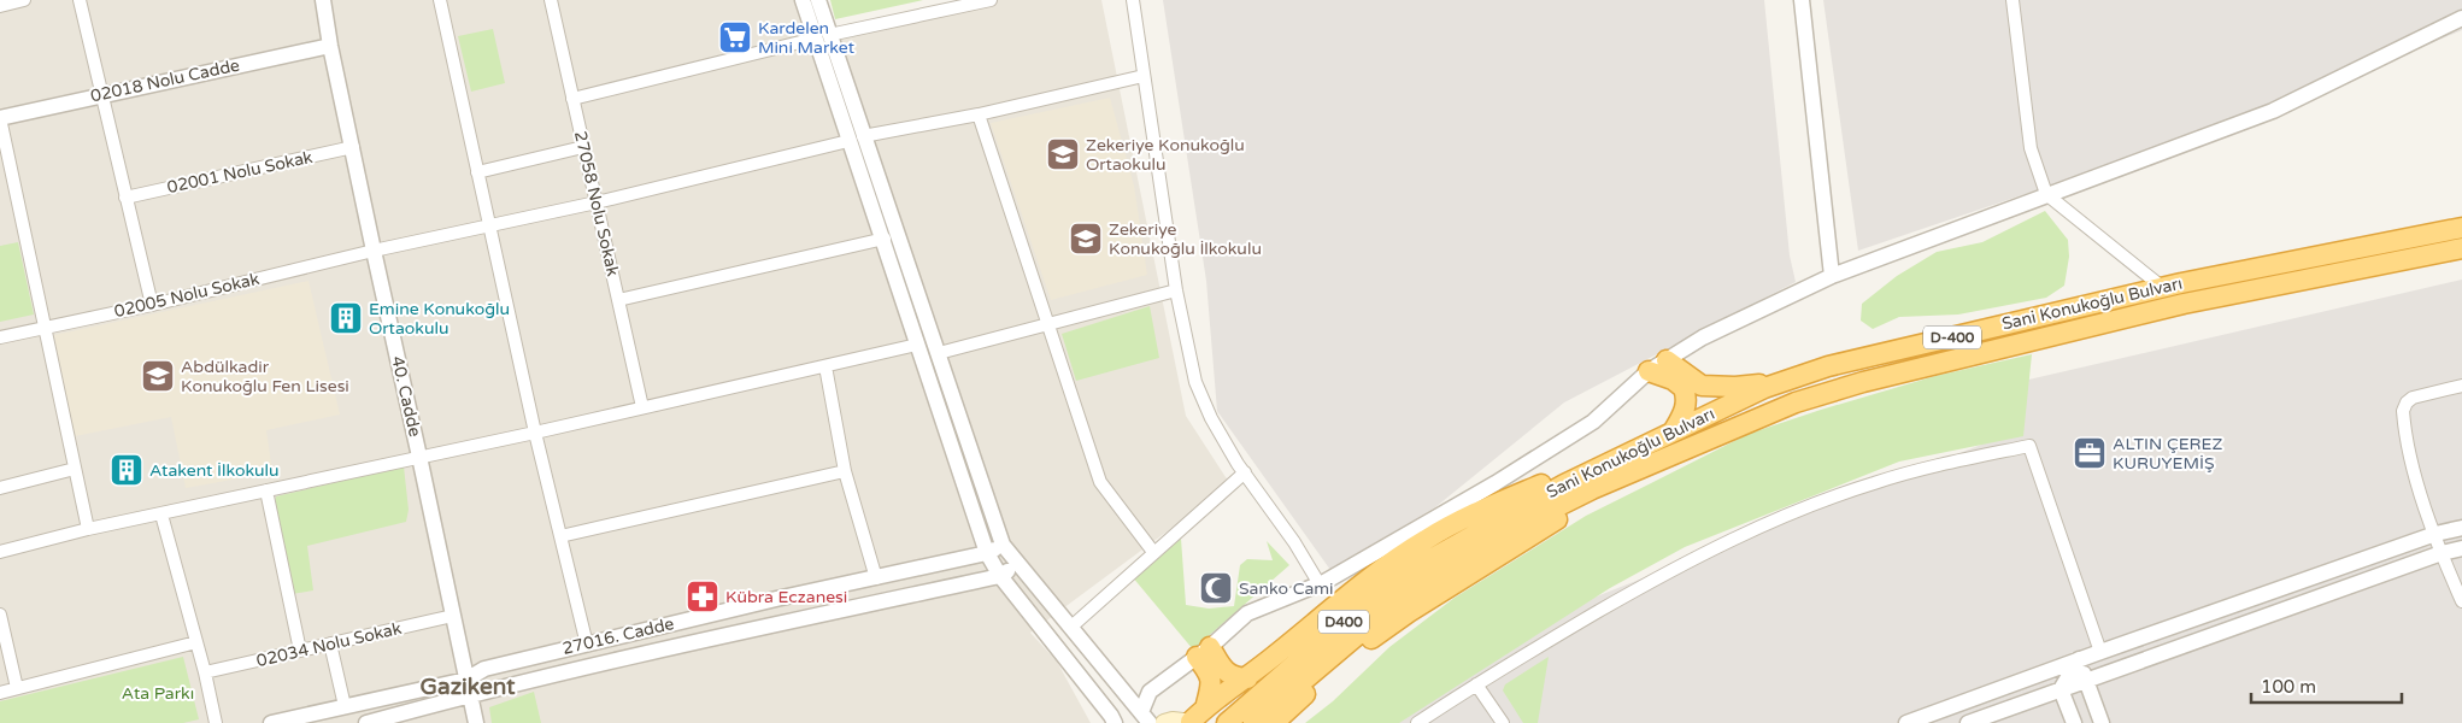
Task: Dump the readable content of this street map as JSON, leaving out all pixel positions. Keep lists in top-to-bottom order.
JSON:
{
  "streets": {
    "highway": ["Sani Konukoğlu Bulvarı", "D-400", "D400"],
    "street": [
      "02018 Nolu Cadde",
      "02001 Nolu Sokak",
      "27058 Nolu Sokak",
      "02005 Nolu Sokak",
      "40. Cadde",
      "27016. Cadde",
      "02034 Nolu Sokak"
    ]
  },
  "crossings": [
    ["02018 Nolu Cadde", "40. Cadde"],
    ["02001 Nolu Sokak", "40. Cadde"],
    ["27058 Nolu Sokak", "02005 Nolu Sokak"],
    ["02005 Nolu Sokak", "40. Cadde"],
    ["Sani Konukoğlu Bulvarı", "D400"],
    ["40. Cadde", "27016. Cadde"],
    ["40. Cadde", "02034 Nolu Sokak"]
  ],
  "districts": ["Gazikent"],
  "parks": ["Ata Parkı"],
  "places": {
    "supermarket": ["Kardelen Mini Market"],
    "school or university": ["Zekeriye Konukoğlu Ortaokulu", "Zekeriye Konukoğlu İlkokulu", "Abdülkadir Konukoğlu Fen Lisesi"],
    "building": ["Emine Konukoğlu Ortaokulu", "Atakent İlkokulu"],
    "office": ["ALTIN ÇEREZ KURUYEMİŞ"],
    "mosque": ["Sanko Cami"],
    "pharmacy": ["Kübra Eczanesi"]
  },
  "scale_bar": "100 m"
}
